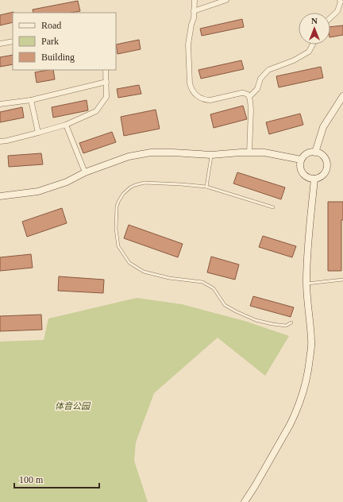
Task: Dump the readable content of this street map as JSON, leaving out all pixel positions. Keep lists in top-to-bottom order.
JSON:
{
  "parks": ["体音公园"],
  "legend": ["Road", "Park", "Building"],
  "scale_bar": "100 m",
  "north": "top"
}
